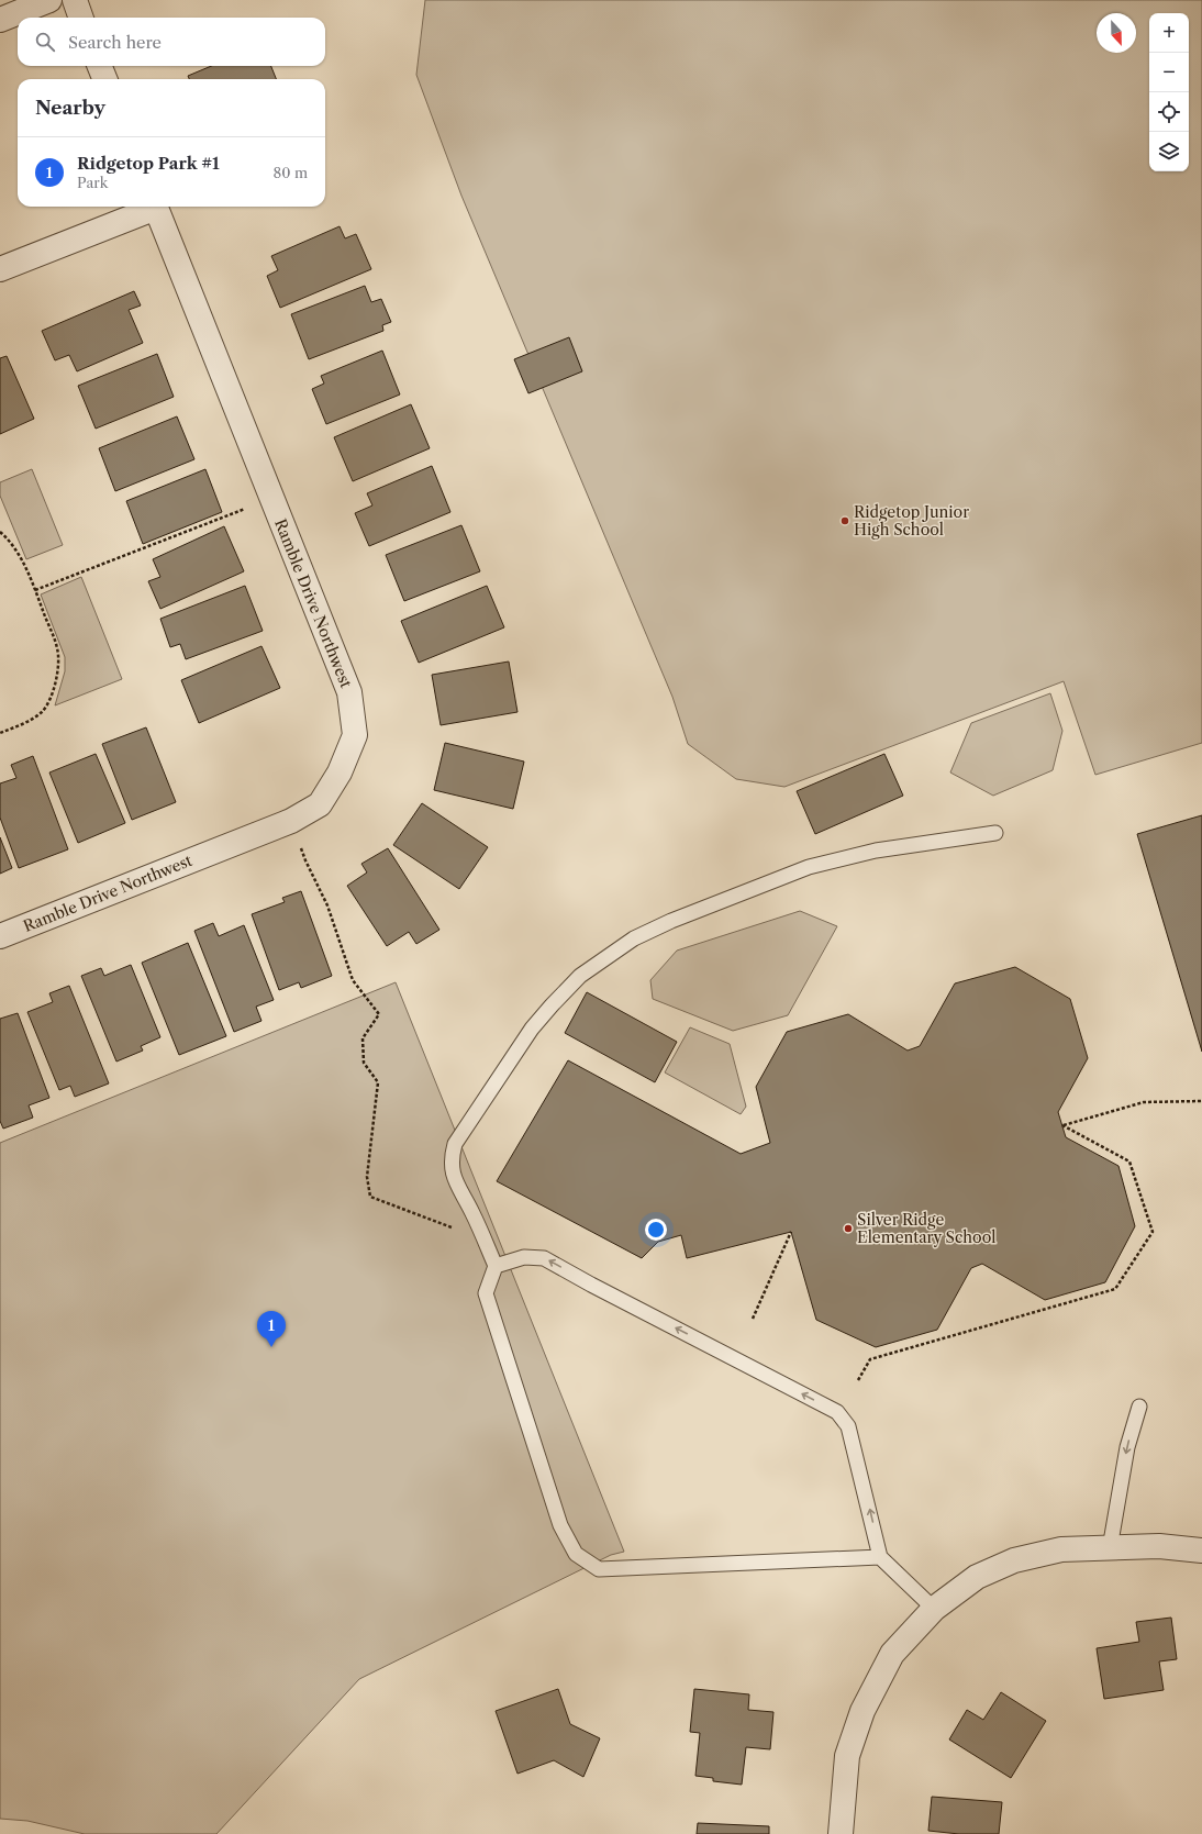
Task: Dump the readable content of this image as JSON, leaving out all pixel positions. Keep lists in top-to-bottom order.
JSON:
{
  "streets": {
    "street": ["Ramble Drive Northwest"]
  },
  "places": ["Ridgetop Junior High School", "Silver Ridge Elementary School"],
  "north": "bottom",
  "page": {
    "map_buttons": ["+", "−"],
    "search": "Search here",
    "heading": "Nearby",
    "list": [
      {
        "mark": "1",
        "name": "Ridgetop Park #1",
        "note": "Park",
        "value": "80 m"
      }
    ],
    "pins": "1"
  }
}
